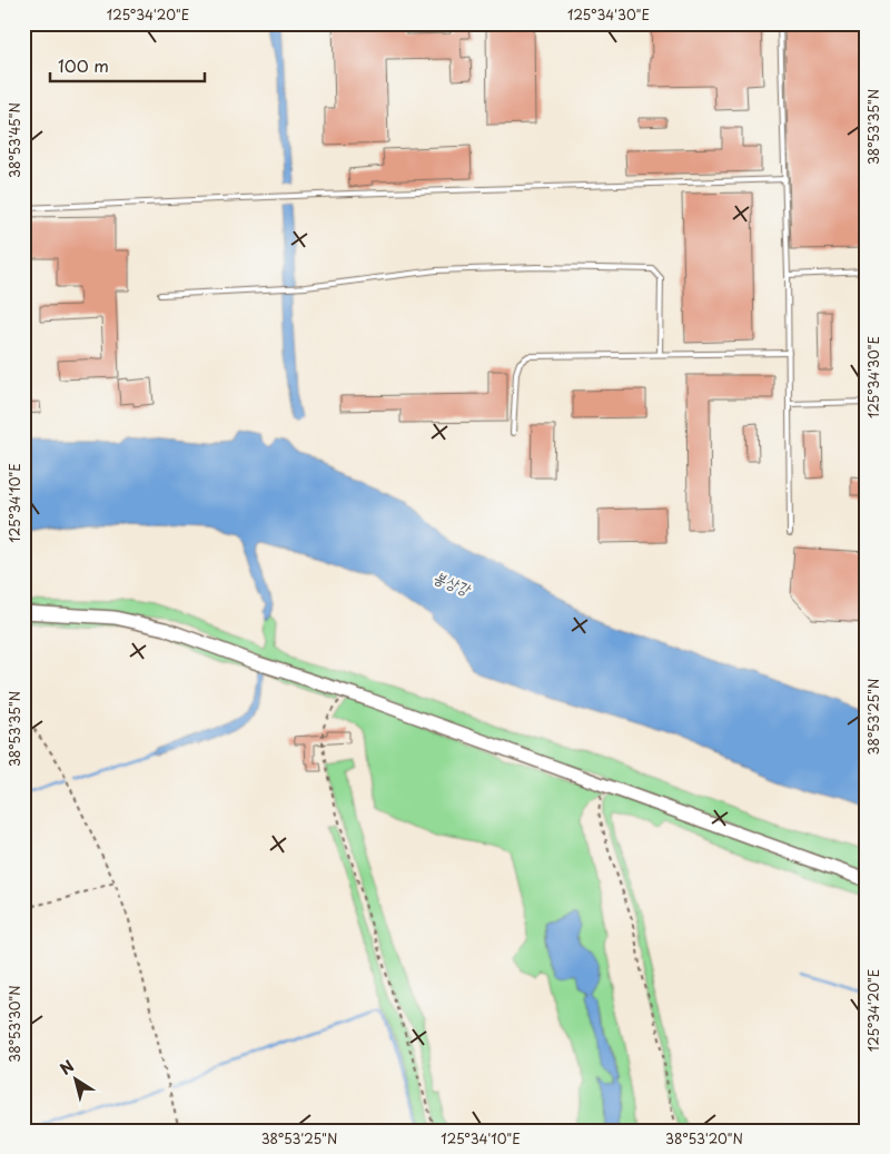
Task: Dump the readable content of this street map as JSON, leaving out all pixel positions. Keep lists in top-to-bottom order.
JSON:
{
  "water": ["봉상강"],
  "scale_bar": "100 m",
  "north": "top left",
  "coordinates": [
    "125°34'20\"E",
    "125°34'30\"E",
    "38°53'35\"N",
    "38°53'45\"N",
    "125°34'10\"E",
    "38°53'25\"N",
    "38°53'30\"N",
    "38°53'20\"N"
  ]
}
